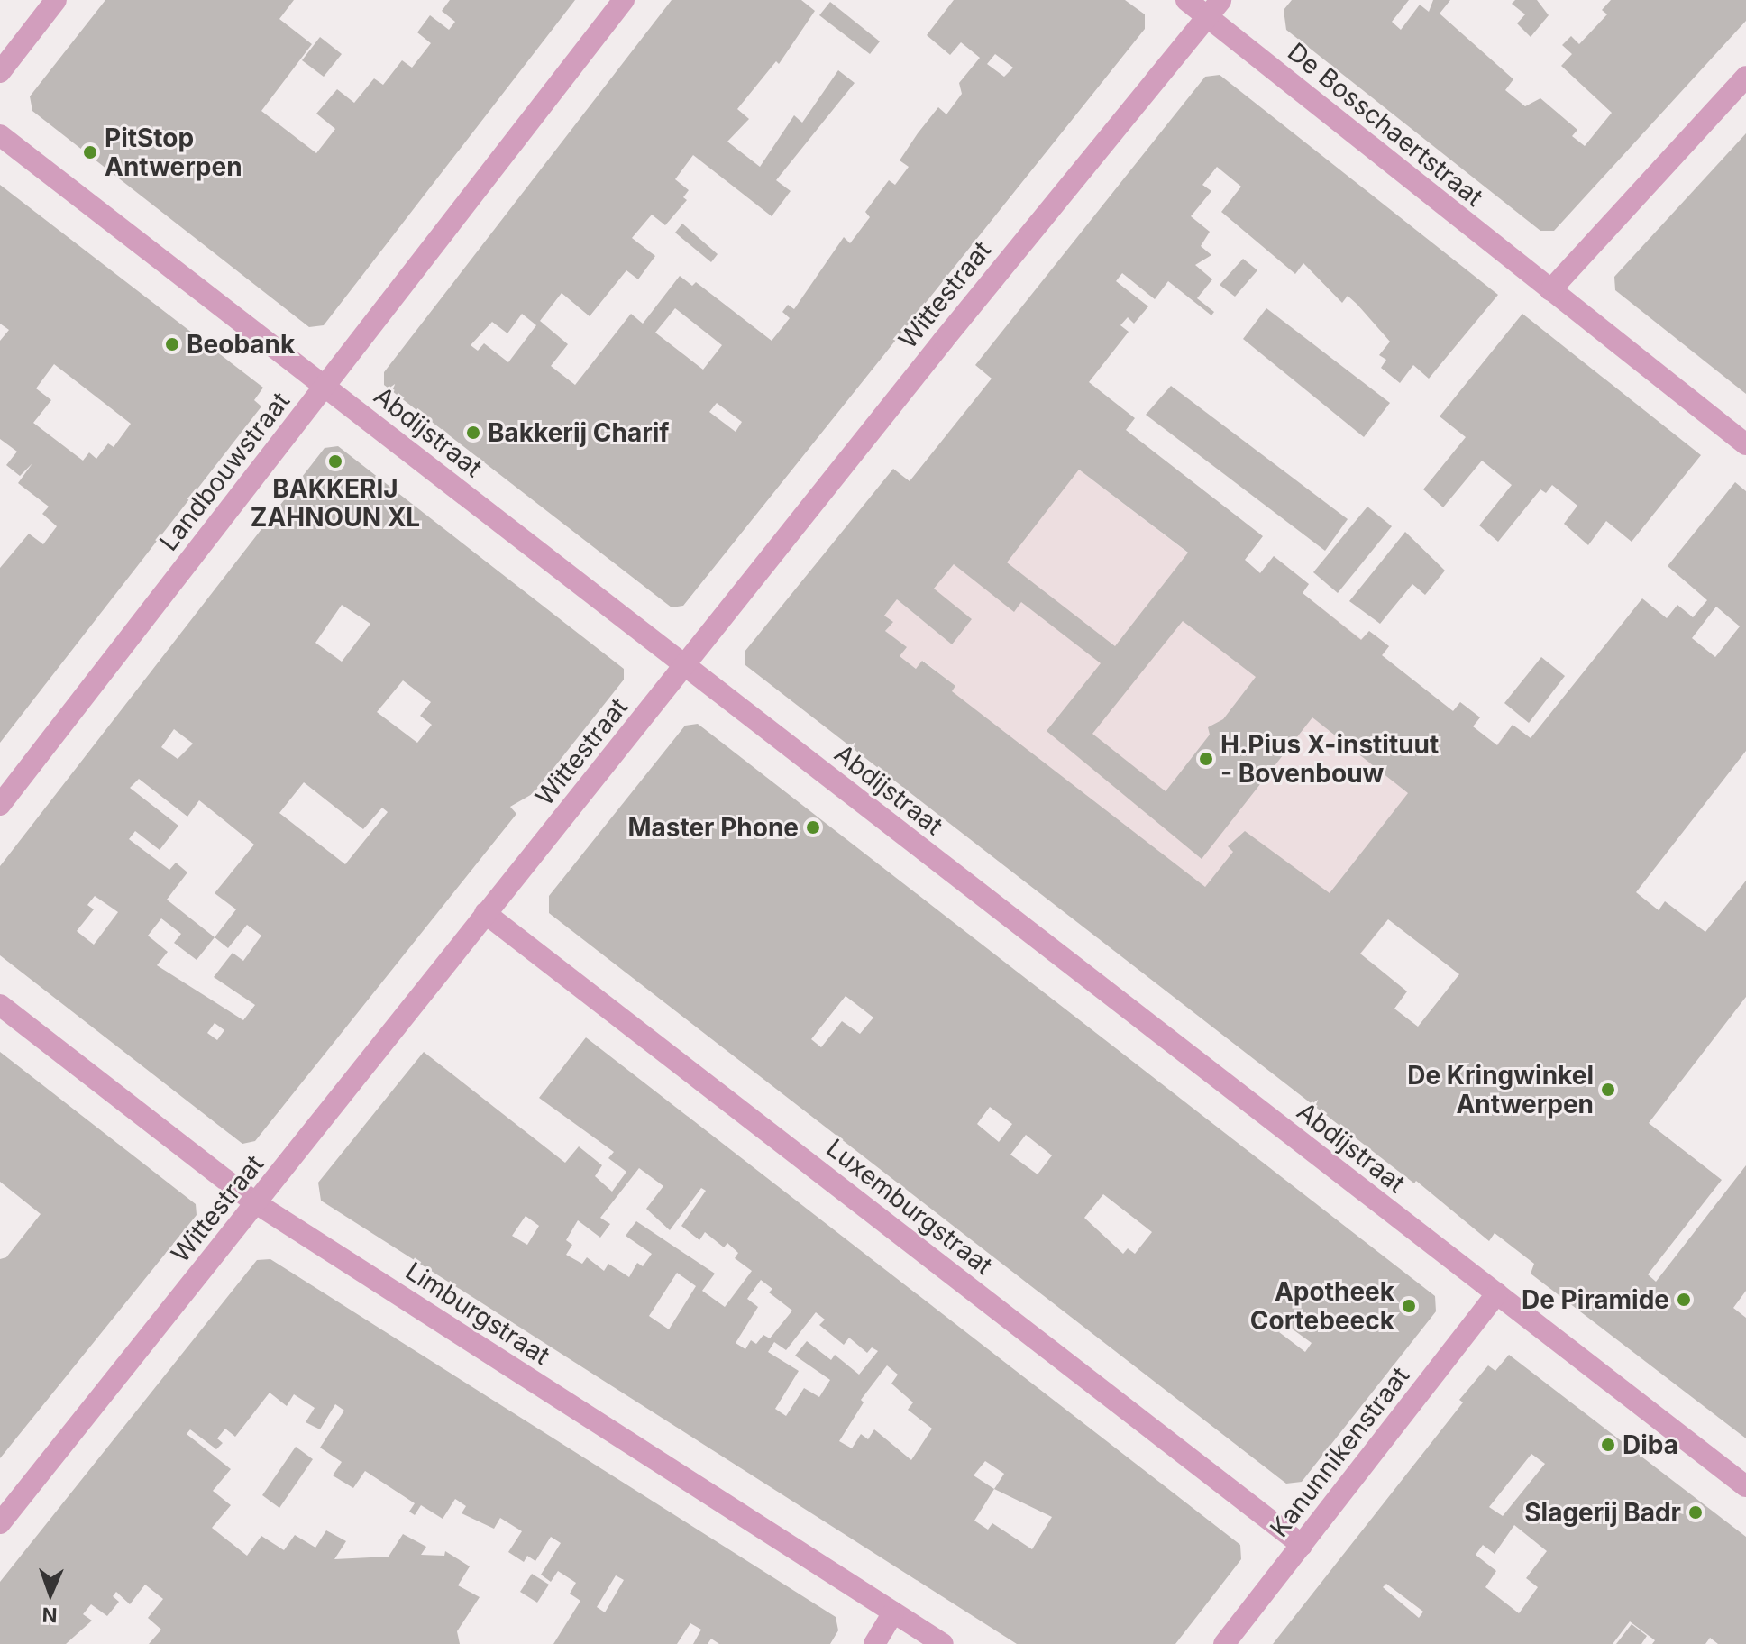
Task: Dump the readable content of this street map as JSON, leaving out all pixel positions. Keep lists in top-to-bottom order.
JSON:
{
  "streets": {
    "street": [
      "De Bosschaertstraat",
      "Wittestraat",
      "Abdijstraat",
      "Landbouwstraat",
      "Luxemburgstraat",
      "Limburgstraat",
      "Kanunnikenstraat"
    ]
  },
  "crossings": [
    ["De Bosschaertstraat", "Wittestraat"],
    ["Wittestraat", "Abdijstraat"],
    ["Wittestraat", "Luxemburgstraat"],
    ["Wittestraat", "Limburgstraat"],
    ["Abdijstraat", "Landbouwstraat"],
    ["Abdijstraat", "Kanunnikenstraat"],
    ["Luxemburgstraat", "Kanunnikenstraat"]
  ],
  "places": [
    "PitStop Antwerpen",
    "Beobank",
    "Bakkerij Charif",
    "BAKKERIJ ZAHNOUN XL",
    "H.Pius X-instituut - Bovenbouw",
    "Master Phone",
    "De Kringwinkel Antwerpen",
    "De Piramide",
    "Apotheek Cortebeeck",
    "Diba",
    "Slagerij Badr"
  ],
  "north": "bottom"
}
